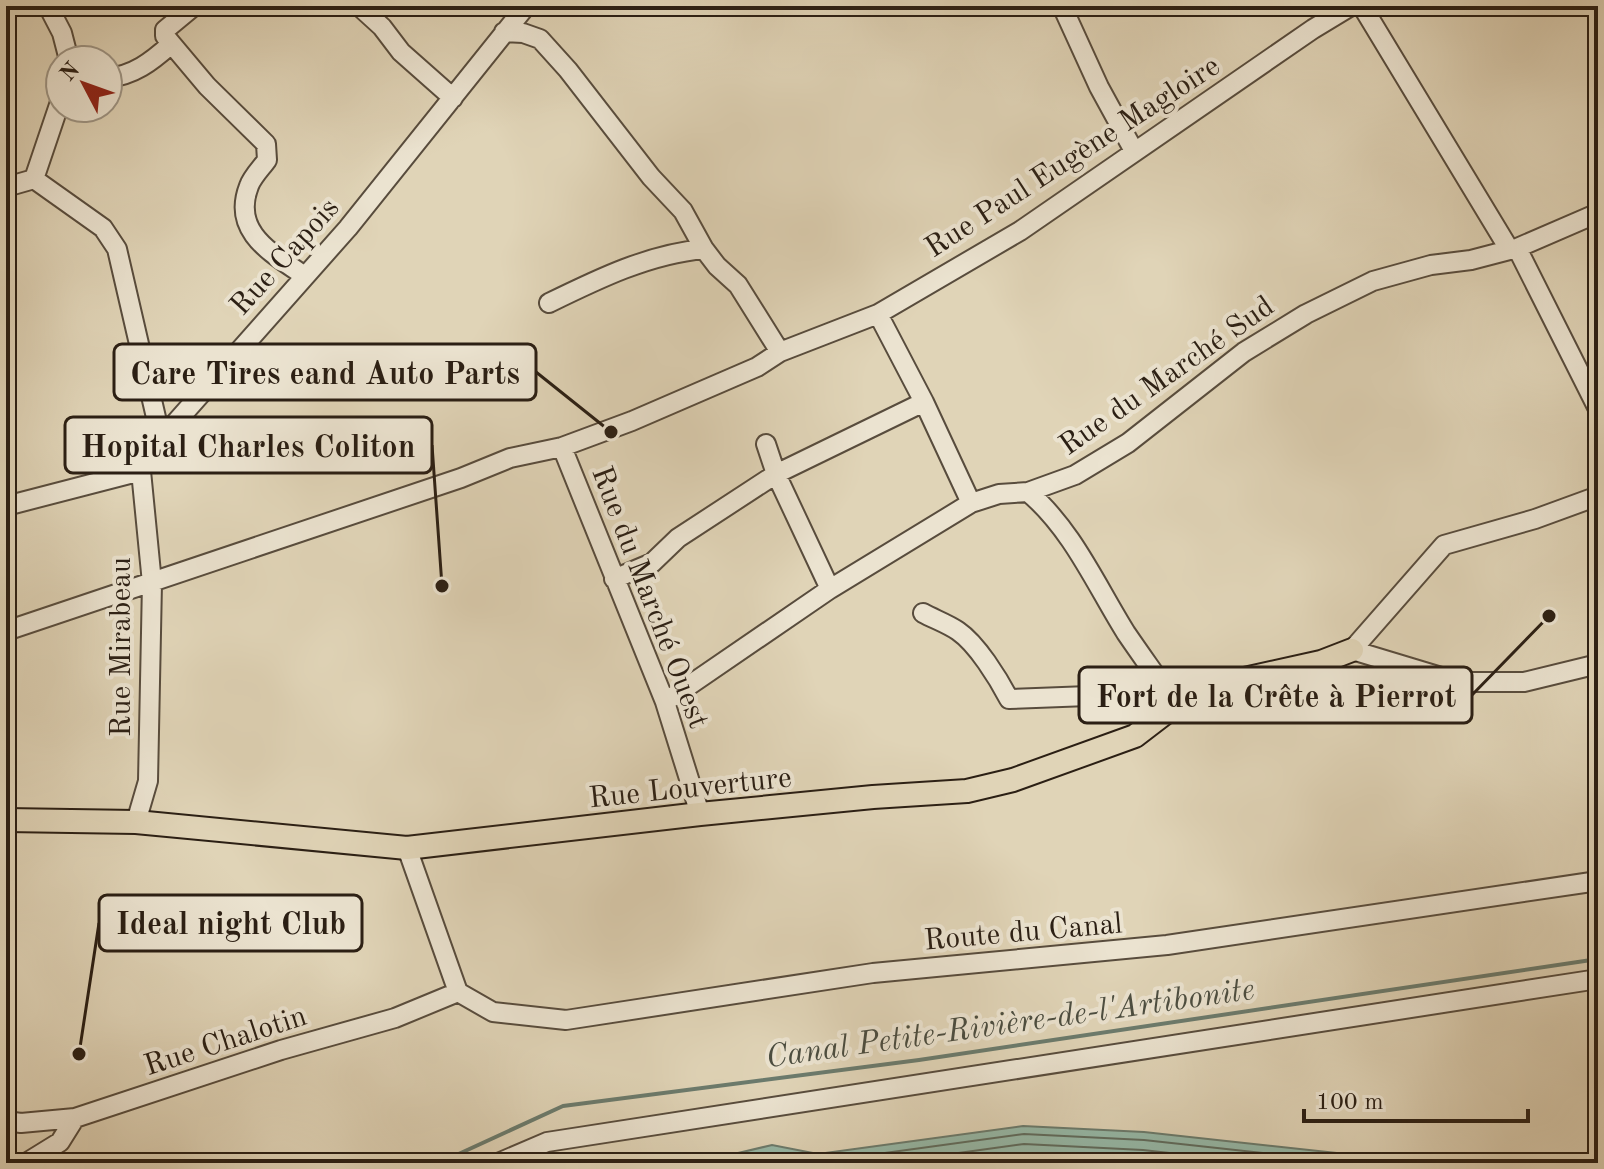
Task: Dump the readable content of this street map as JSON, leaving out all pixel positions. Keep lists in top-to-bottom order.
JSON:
{
  "streets": {
    "main road": ["Rue Louverture"],
    "street": [
      "Rue Paul Eugène Magloire",
      "Rue Capois",
      "Rue du Marché Sud",
      "Rue du Marché Ouest",
      "Rue Mirabeau",
      "Route du Canal",
      "Rue Chalotin"
    ]
  },
  "crossings": [
    ["Rue Paul Eugène Magloire", "Rue du Marché Ouest"],
    ["Rue Paul Eugène Magloire", "Rue Mirabeau"],
    ["Rue Capois", "Rue Mirabeau"],
    ["Rue du Marché Sud", "Rue du Marché Ouest"],
    ["Rue du Marché Ouest", "Rue Louverture"],
    ["Rue Mirabeau", "Rue Louverture"],
    ["Route du Canal", "Rue Chalotin"]
  ],
  "water": ["Canal Petite-Rivière-de-l'Artibonite"],
  "places": [
    "Care Tires eand Auto Parts",
    "Hopital Charles Coliton",
    "Fort de la Crête à Pierrot",
    "Ideal night Club"
  ],
  "scale_bar": "100 m",
  "north": "top left"
}
